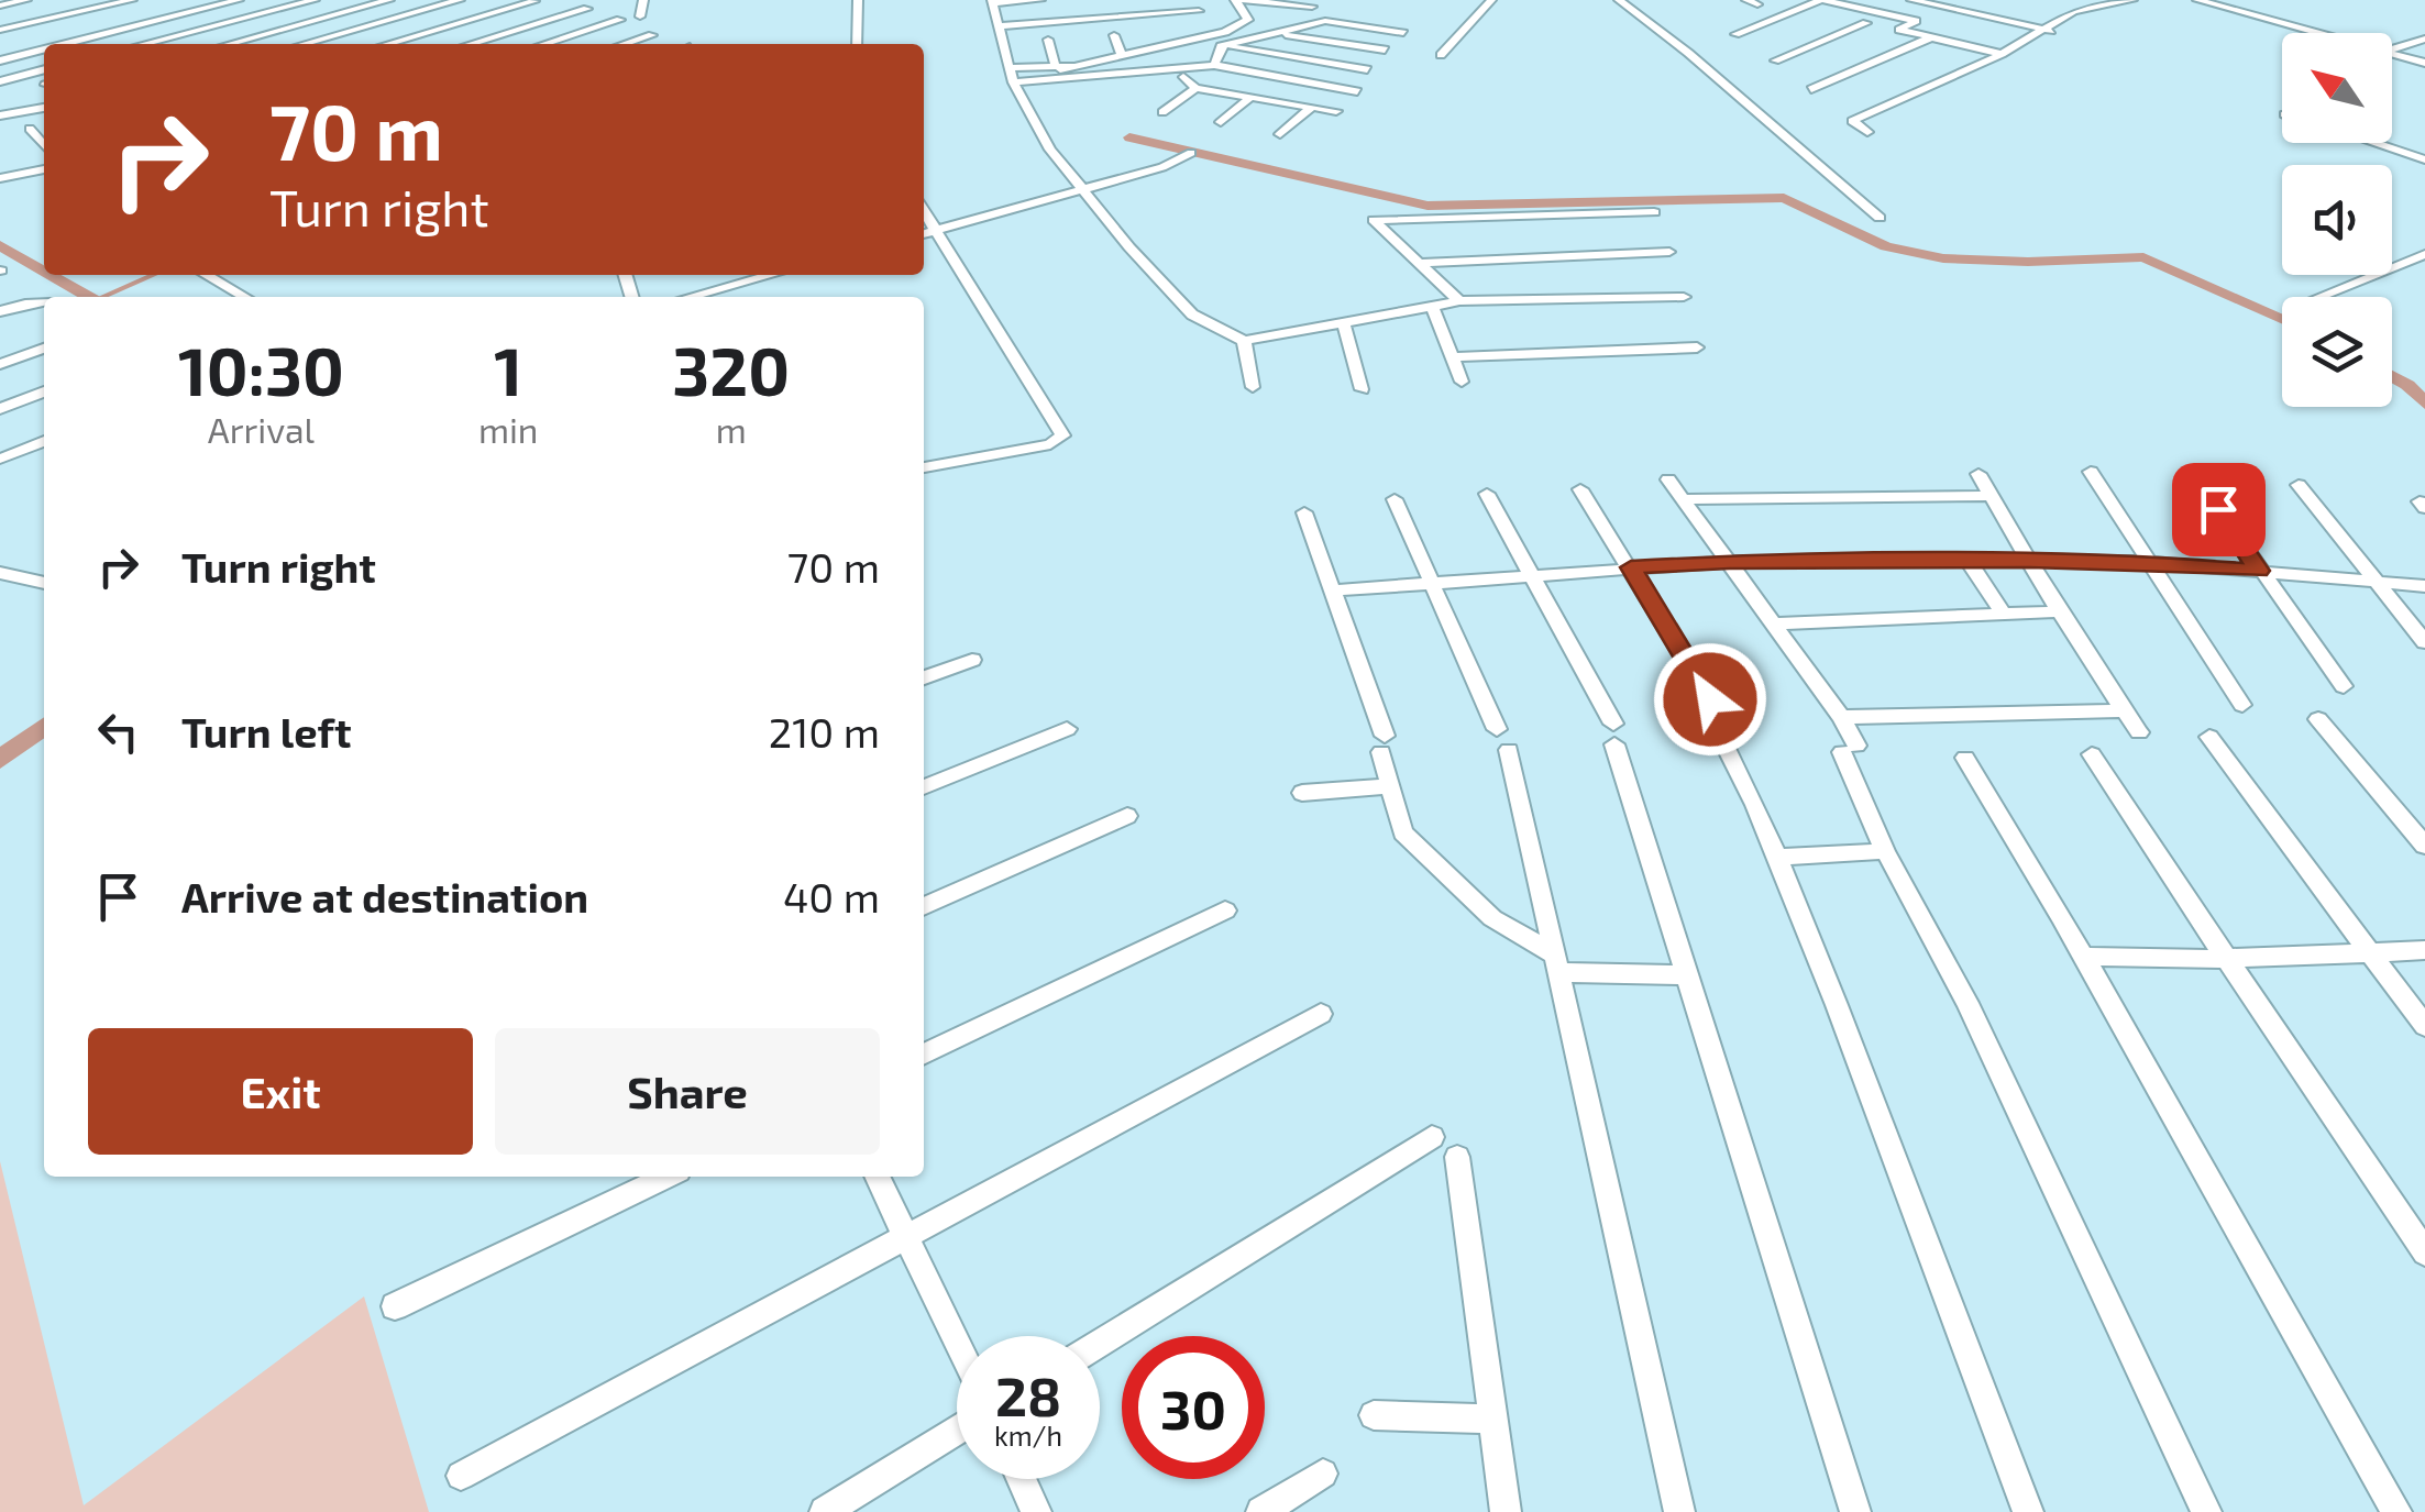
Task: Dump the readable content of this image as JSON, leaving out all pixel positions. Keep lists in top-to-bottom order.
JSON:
{
  "north": "top left",
  "page": {
    "turn": ["70 m", "Turn right"],
    "eta": [
      "10:30",
      "Arrival",
      "1",
      "min",
      "320",
      "m"
    ],
    "list": [
      {
        "name": "Turn right",
        "value": "70 m"
      },
      {
        "name": "Turn left",
        "value": "210 m"
      },
      {
        "name": "Arrive at destination",
        "value": "40 m"
      }
    ],
    "buttons": ["Exit", "Share"],
    "speed": "28 km/h",
    "limit": "30"
  }
}
